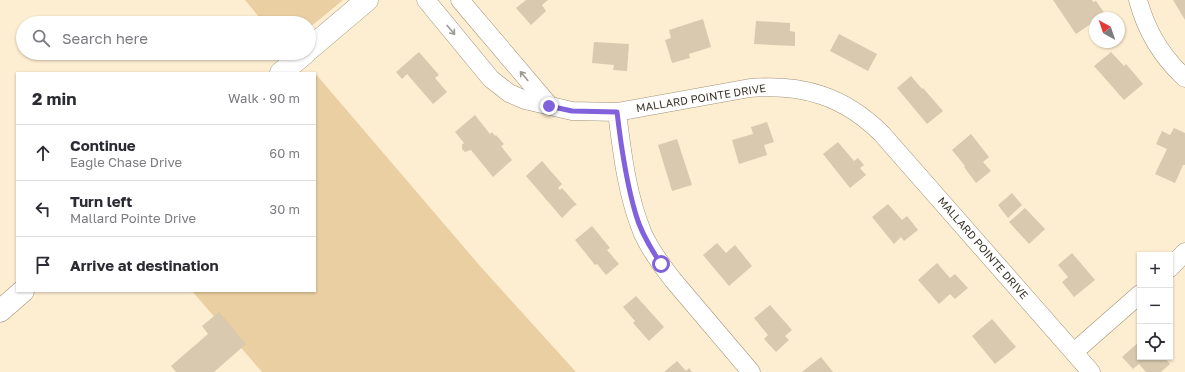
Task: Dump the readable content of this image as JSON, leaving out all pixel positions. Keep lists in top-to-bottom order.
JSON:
{
  "streets": {
    "street": ["MALLARD POINTE DRIVE"]
  },
  "north": "top left",
  "page": {
    "search": "Search here",
    "heading": ["2 min", "Walk · 90 m"],
    "list": [
      ["Continue", "Eagle Chase Drive", "60 m"],
      ["Turn left", "Mallard Pointe Drive", "30 m"],
      "Arrive at destination"
    ],
    "map_buttons": ["+", "−"]
  }
}
